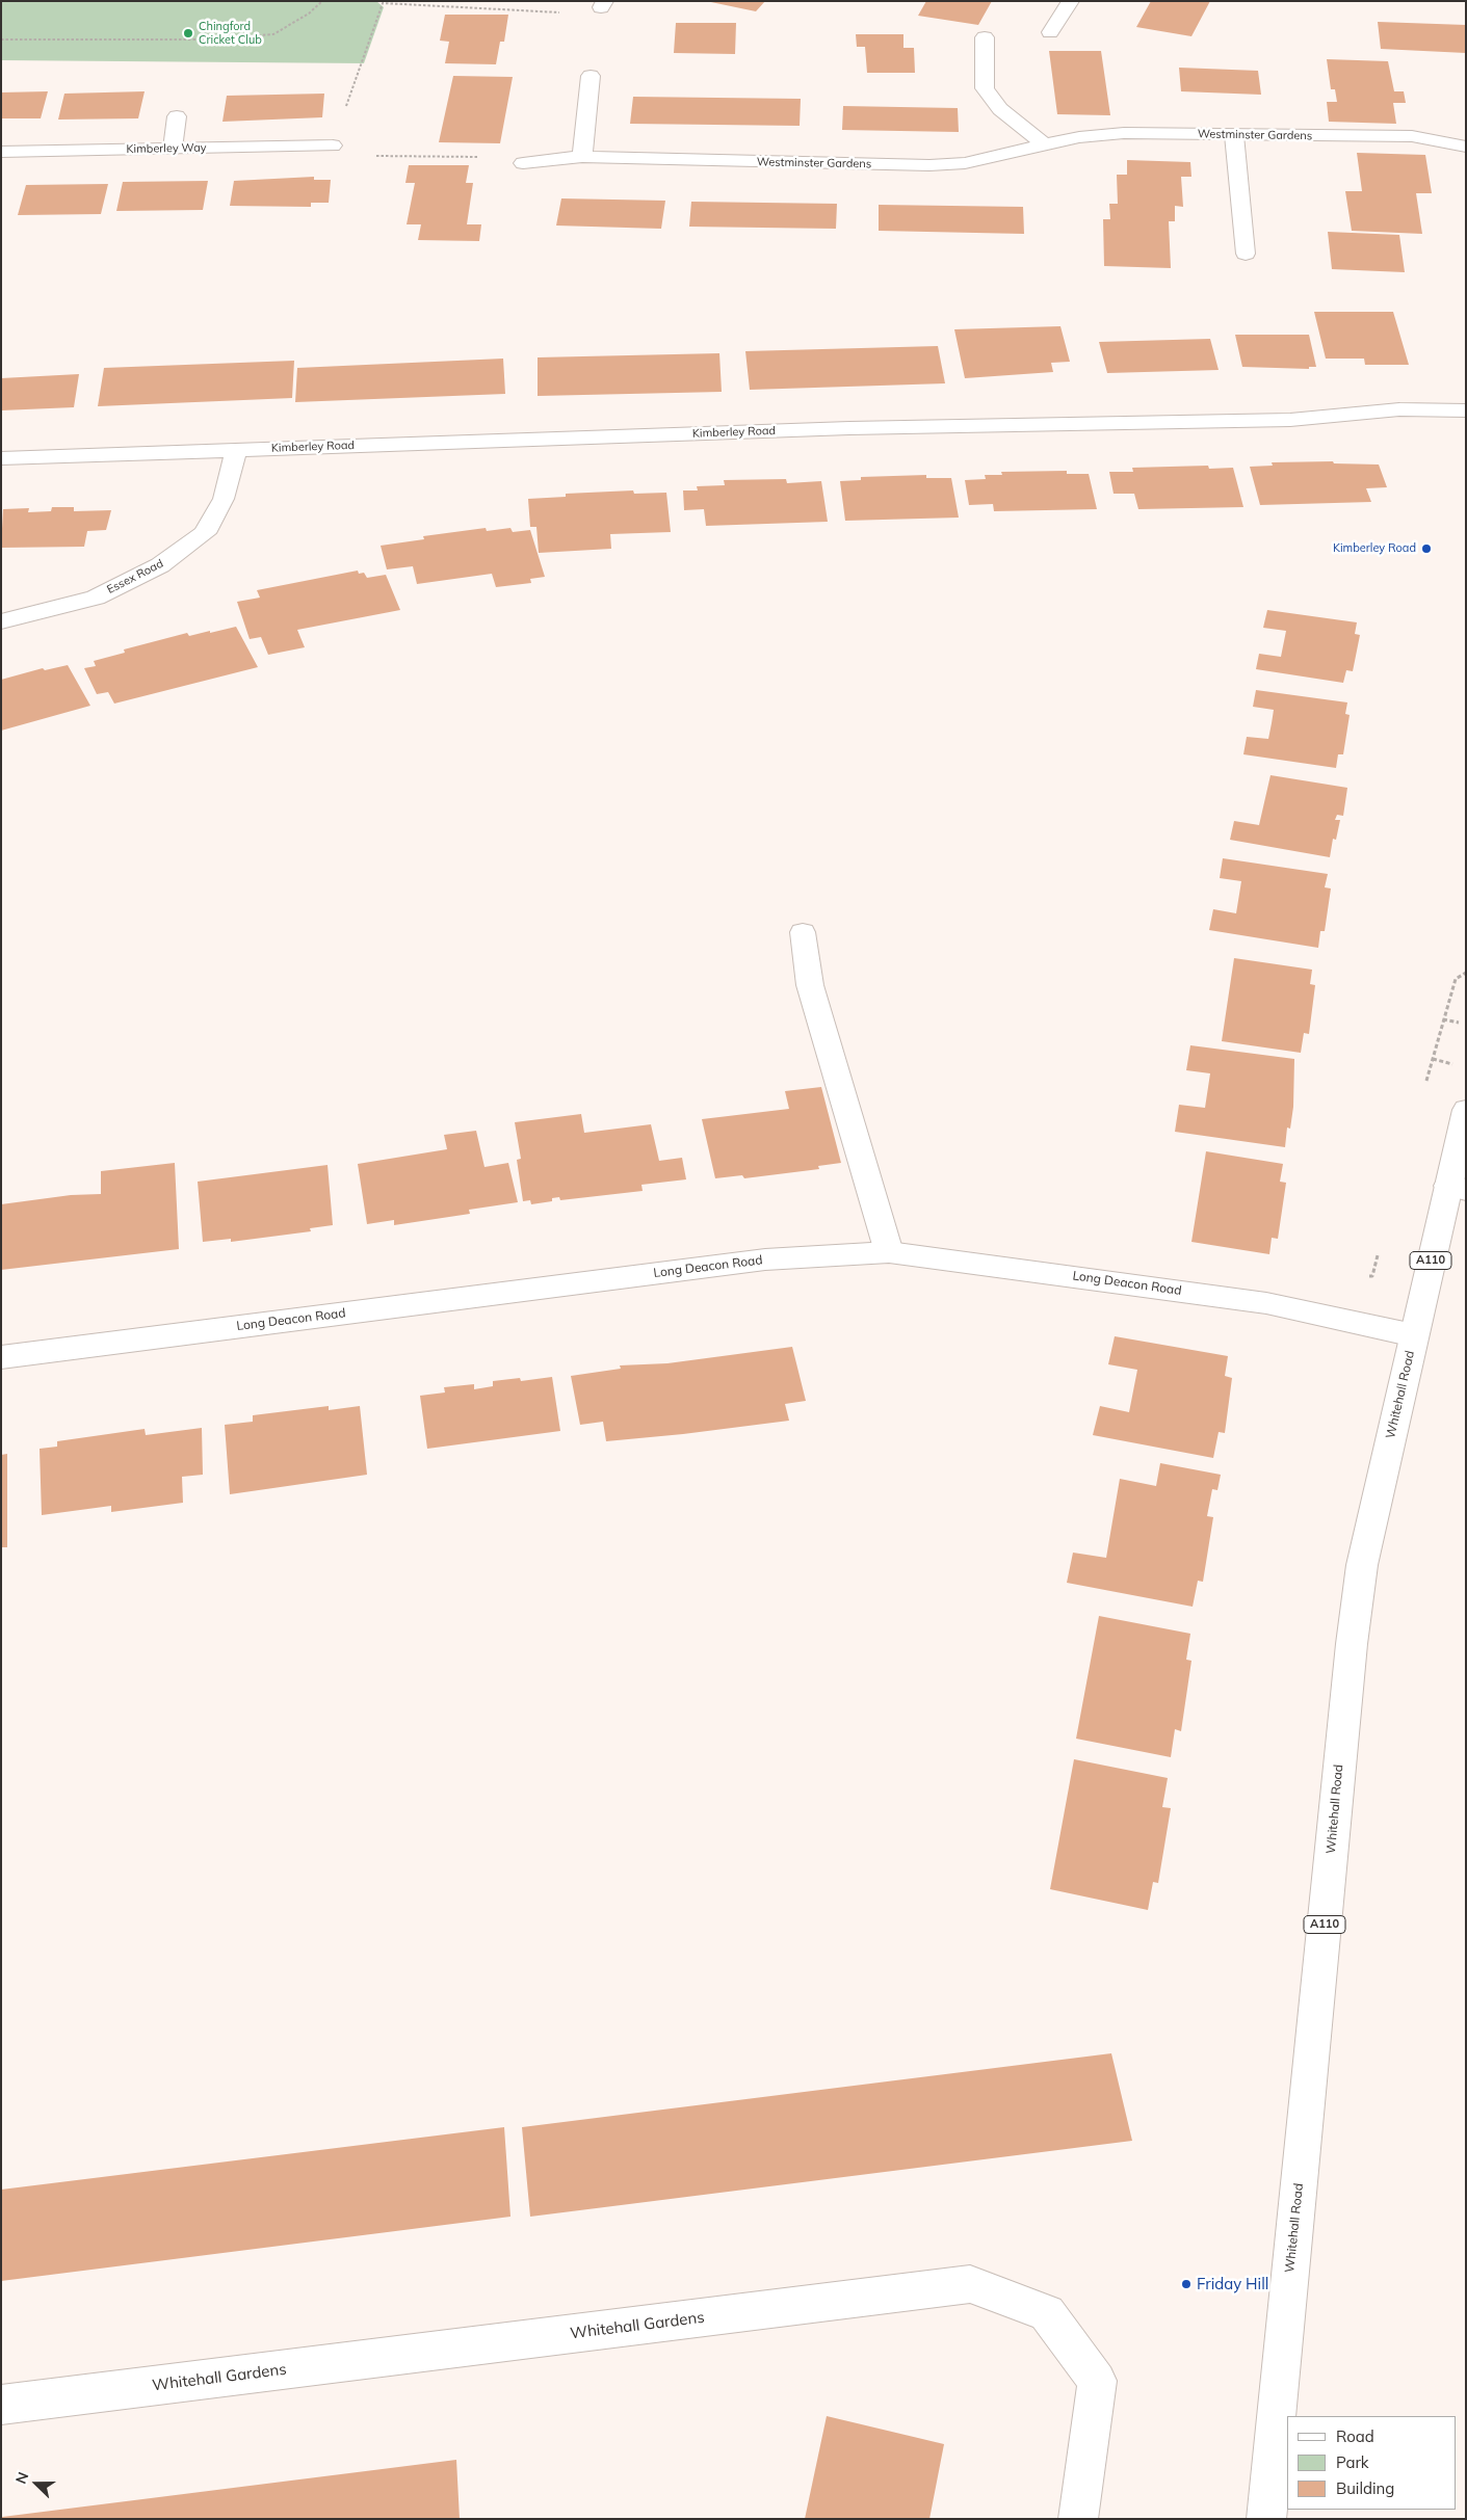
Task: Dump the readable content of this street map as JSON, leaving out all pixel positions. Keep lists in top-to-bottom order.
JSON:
{
  "streets": {
    "street": [
      "Westminster Gardens",
      "Kimberley Way",
      "Kimberley Road",
      "Essex Road",
      "A110",
      "Long Deacon Road",
      "Whitehall Road",
      "Whitehall Gardens"
    ]
  },
  "crossings": [
    ["Kimberley Road", "Essex Road"],
    ["Long Deacon Road", "Whitehall Road"]
  ],
  "places": ["Chingford Cricket Club", "Kimberley Road", "Friday Hill"],
  "legend": ["Road", "Park", "Building"],
  "north": "left"
}
